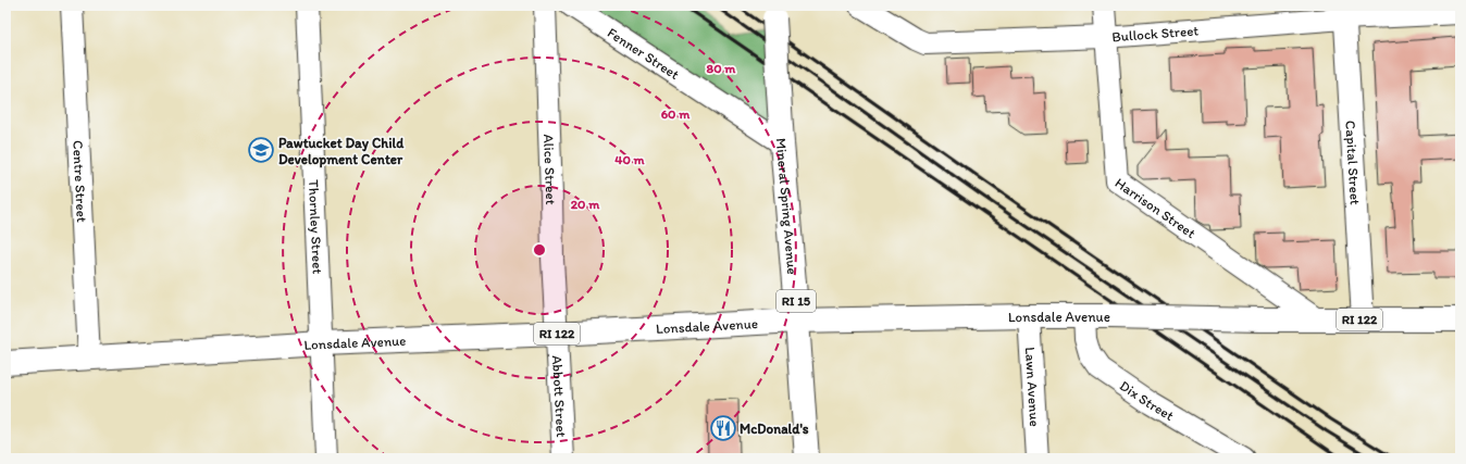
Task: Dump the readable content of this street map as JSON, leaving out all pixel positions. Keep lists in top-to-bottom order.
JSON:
{
  "streets": {
    "main road": [
      "Mineral Spring Avenue",
      "RI 15",
      "Lonsdale Avenue",
      "RI 122"
    ],
    "street": [
      "Bullock Street",
      "Fenner Street",
      "Capital Street",
      "Alice Street",
      "Centre Street",
      "Harrison Street",
      "Thornley Street",
      "Lawn Avenue",
      "Abbott Street",
      "Dix Street"
    ]
  },
  "crossings": [
    ["Bullock Street", "Capital Street"],
    ["Bullock Street", "Harrison Street"],
    ["Fenner Street", "Mineral Spring Avenue"],
    ["Capital Street", "Lonsdale Avenue"],
    ["Alice Street", "Lonsdale Avenue"],
    ["Alice Street", "Abbott Street"],
    ["Centre Street", "Lonsdale Avenue"],
    ["Harrison Street", "Lonsdale Avenue"],
    ["Mineral Spring Avenue", "Lonsdale Avenue"],
    ["Thornley Street", "Lonsdale Avenue"],
    ["Lonsdale Avenue", "Lawn Avenue"],
    ["Lonsdale Avenue", "Abbott Street"],
    ["Lonsdale Avenue", "Dix Street"]
  ],
  "places": {
    "school or university": ["Pawtucket Day Child Development Center"],
    "restaurant": ["McDonald's"]
  },
  "rings": [
    "80 m",
    "60 m",
    "40 m",
    "20 m"
  ]
}
